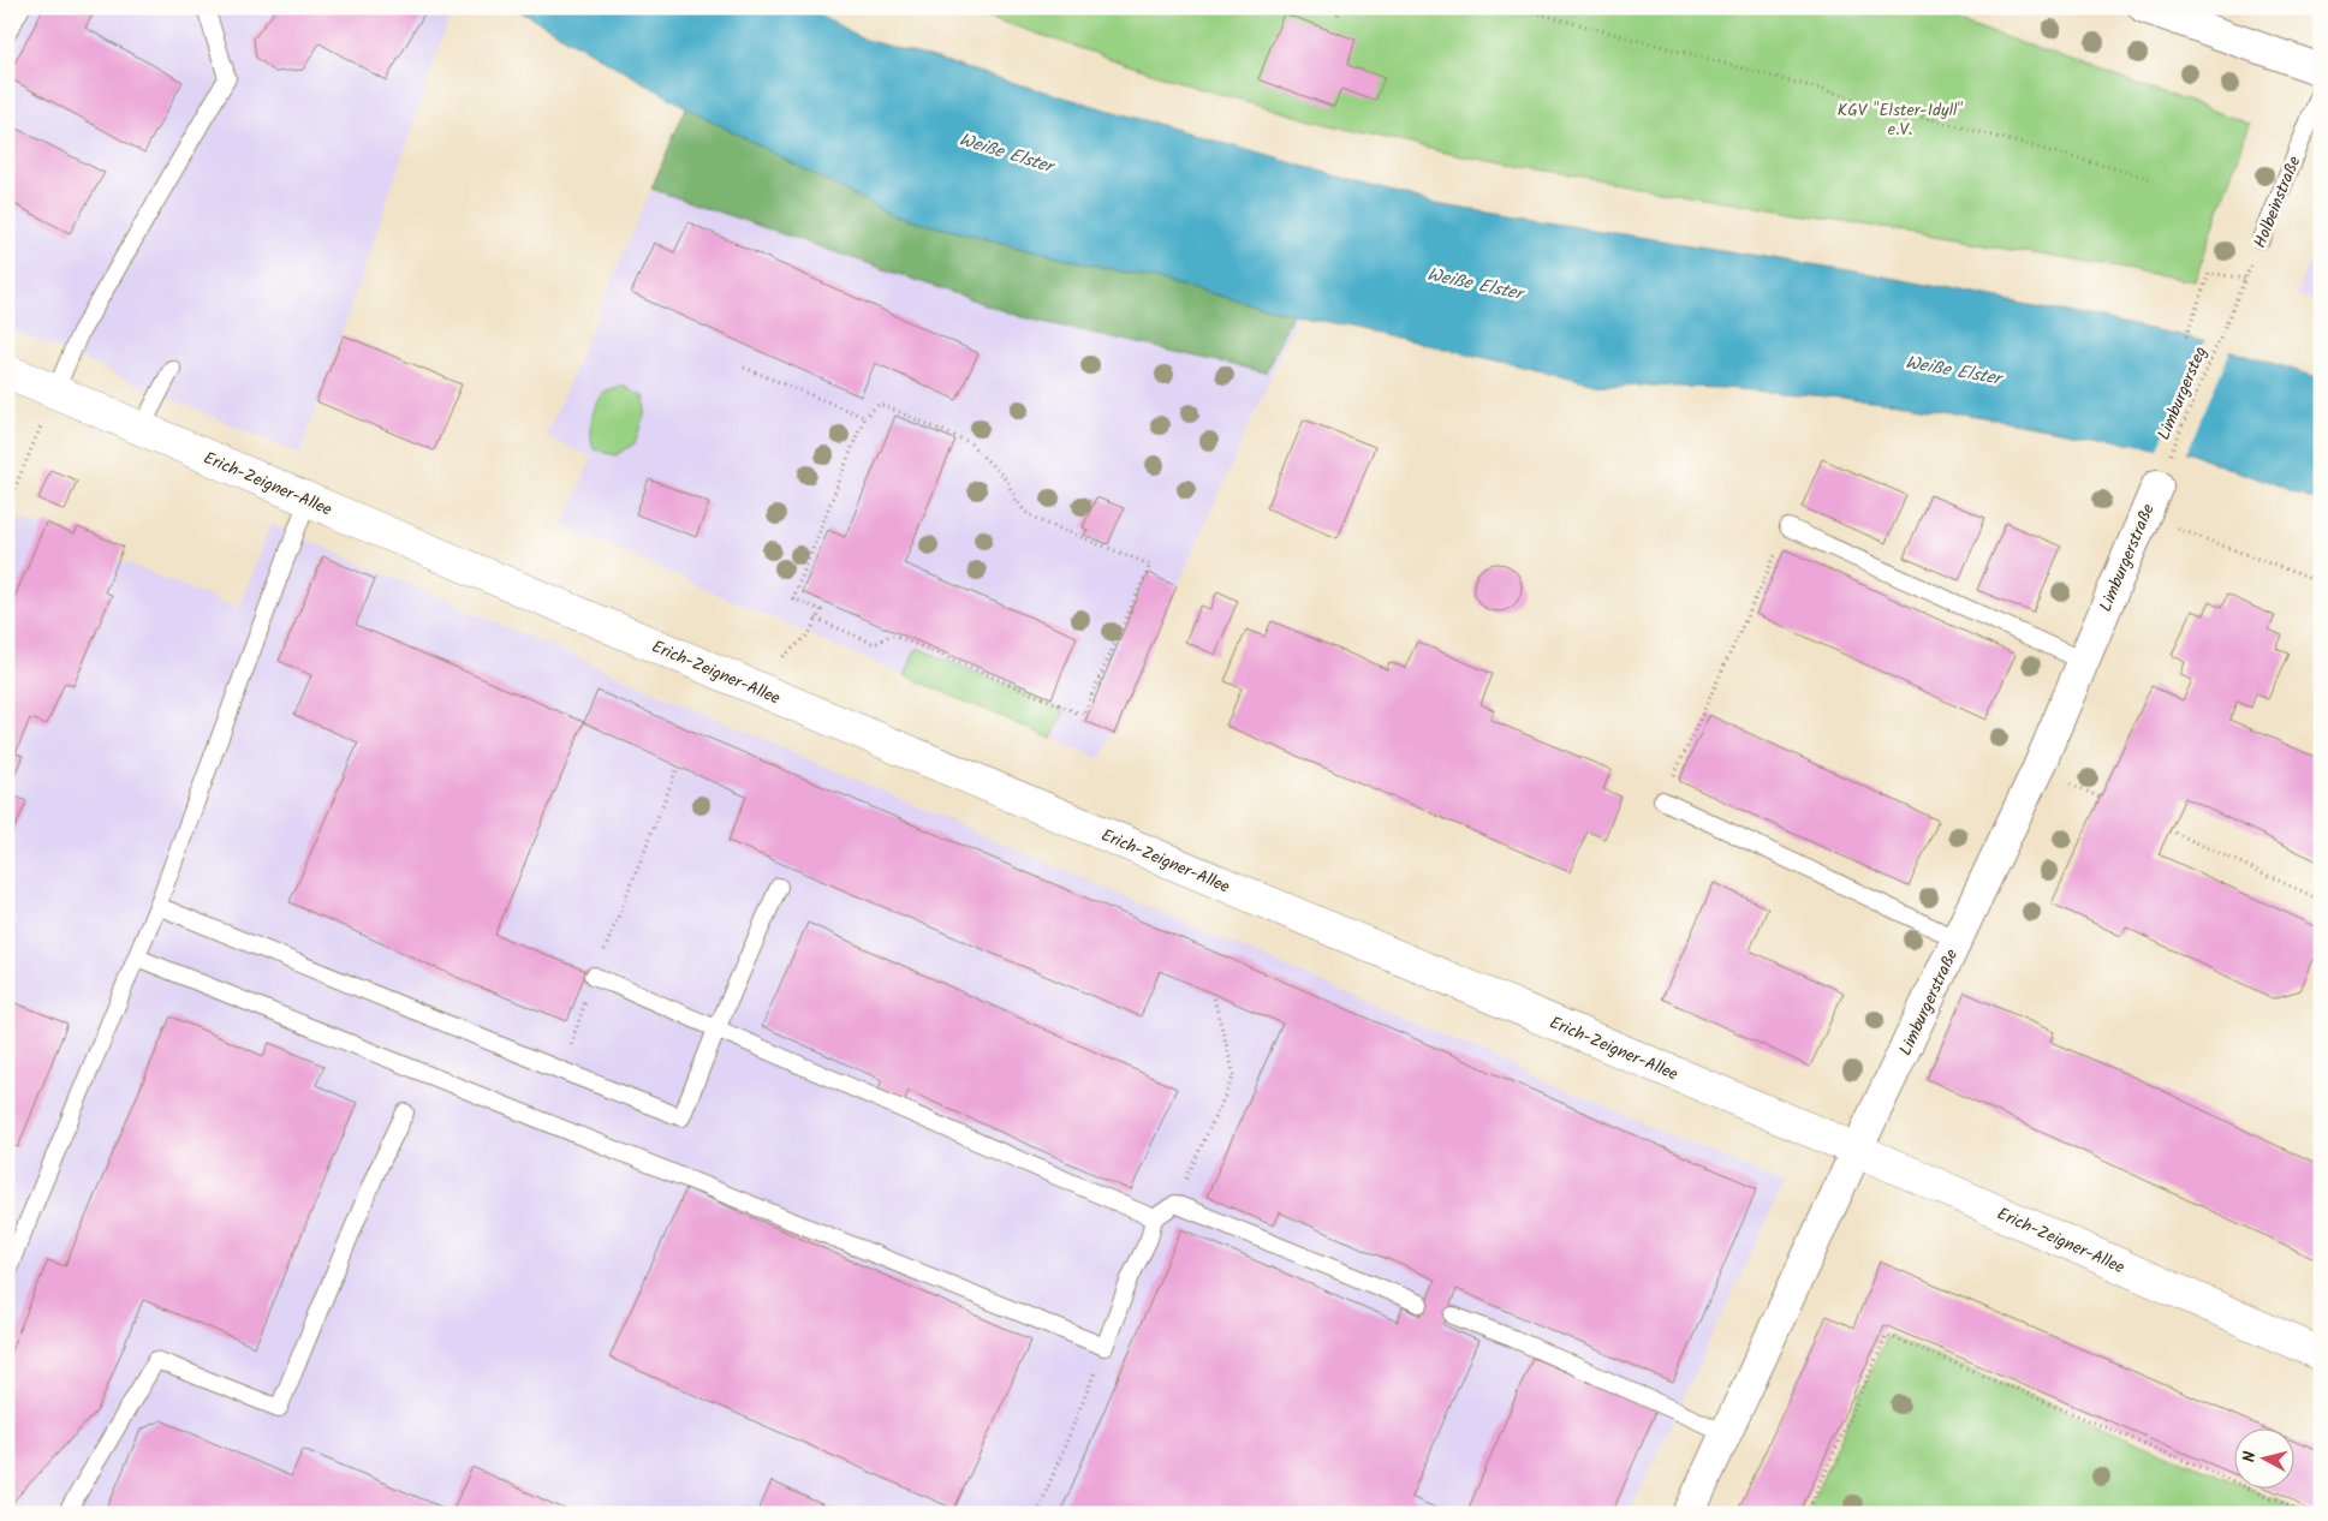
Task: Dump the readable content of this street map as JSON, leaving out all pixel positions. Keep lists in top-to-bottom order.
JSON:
{
  "streets": {
    "street": ["Erich-Zeigner-Allee", "Limburgerstraße"],
    "lane": ["Holbeinstraße"],
    "path": ["Limburgersteg"]
  },
  "crossings": [
    ["Holbeinstraße", "Limburgersteg"],
    ["Limburgersteg", "Limburgerstraße"],
    ["Erich-Zeigner-Allee", "Limburgerstraße"]
  ],
  "water": ["Weiße Elster"],
  "parks": ["KGV \"Elster-Idyll\" e.V."],
  "north": "left"
}
